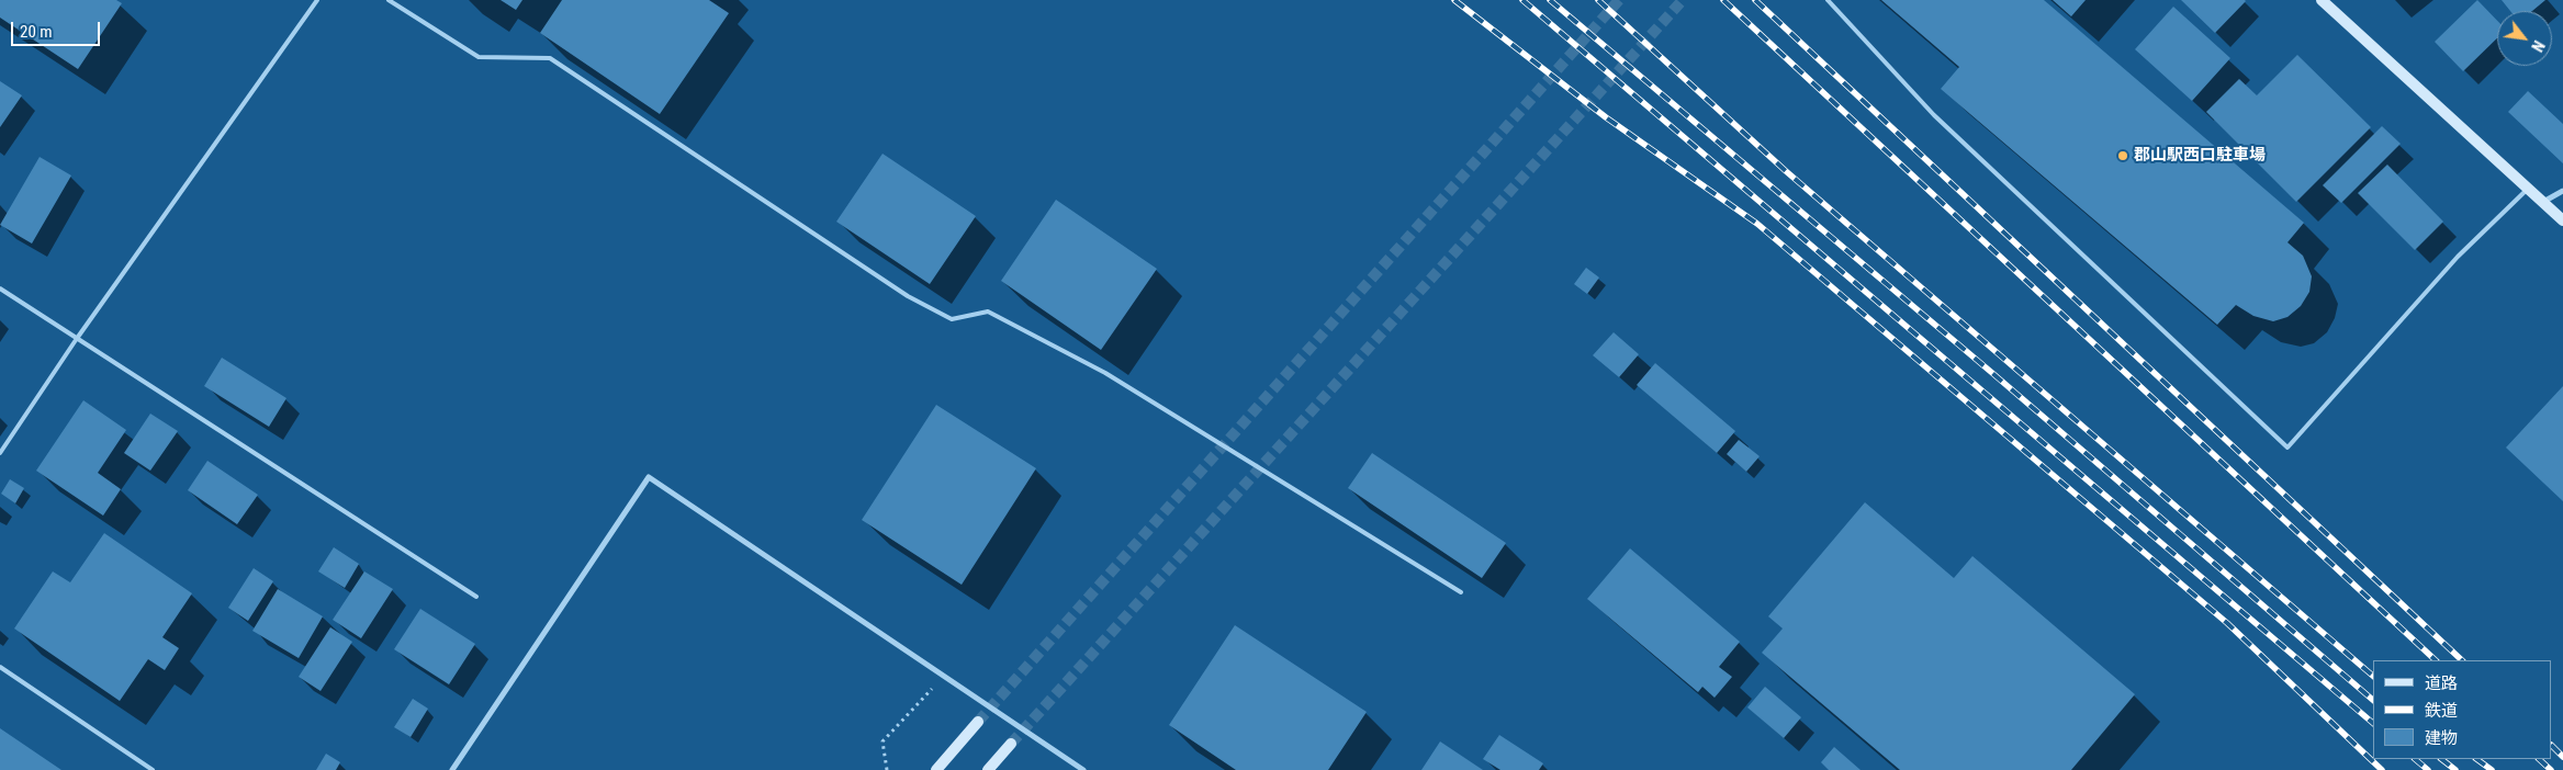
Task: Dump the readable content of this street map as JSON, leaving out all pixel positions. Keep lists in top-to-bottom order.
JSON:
{
  "places": ["郡山駅西口駐車場"],
  "legend": ["道路", "鉄道", "建物"],
  "scale_bar": "20 m",
  "north": "bottom right"
}
